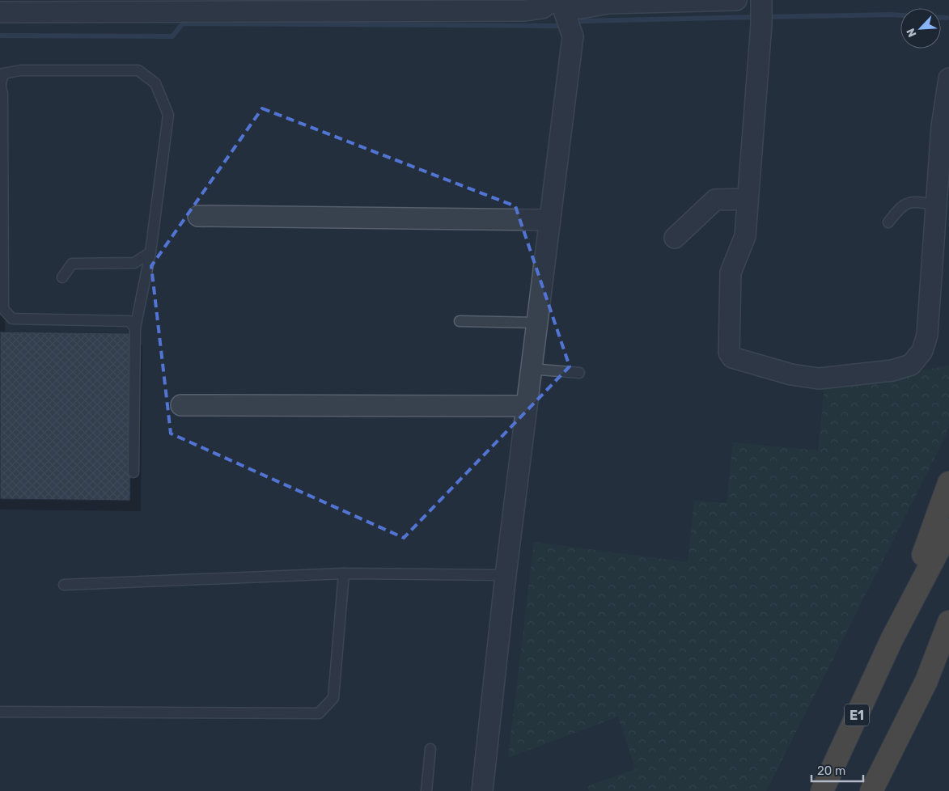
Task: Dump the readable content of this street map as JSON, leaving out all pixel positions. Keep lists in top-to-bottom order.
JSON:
{
  "streets": {
    "highway": ["E1"]
  },
  "scale_bar": "20 m",
  "north": "bottom left"
}
